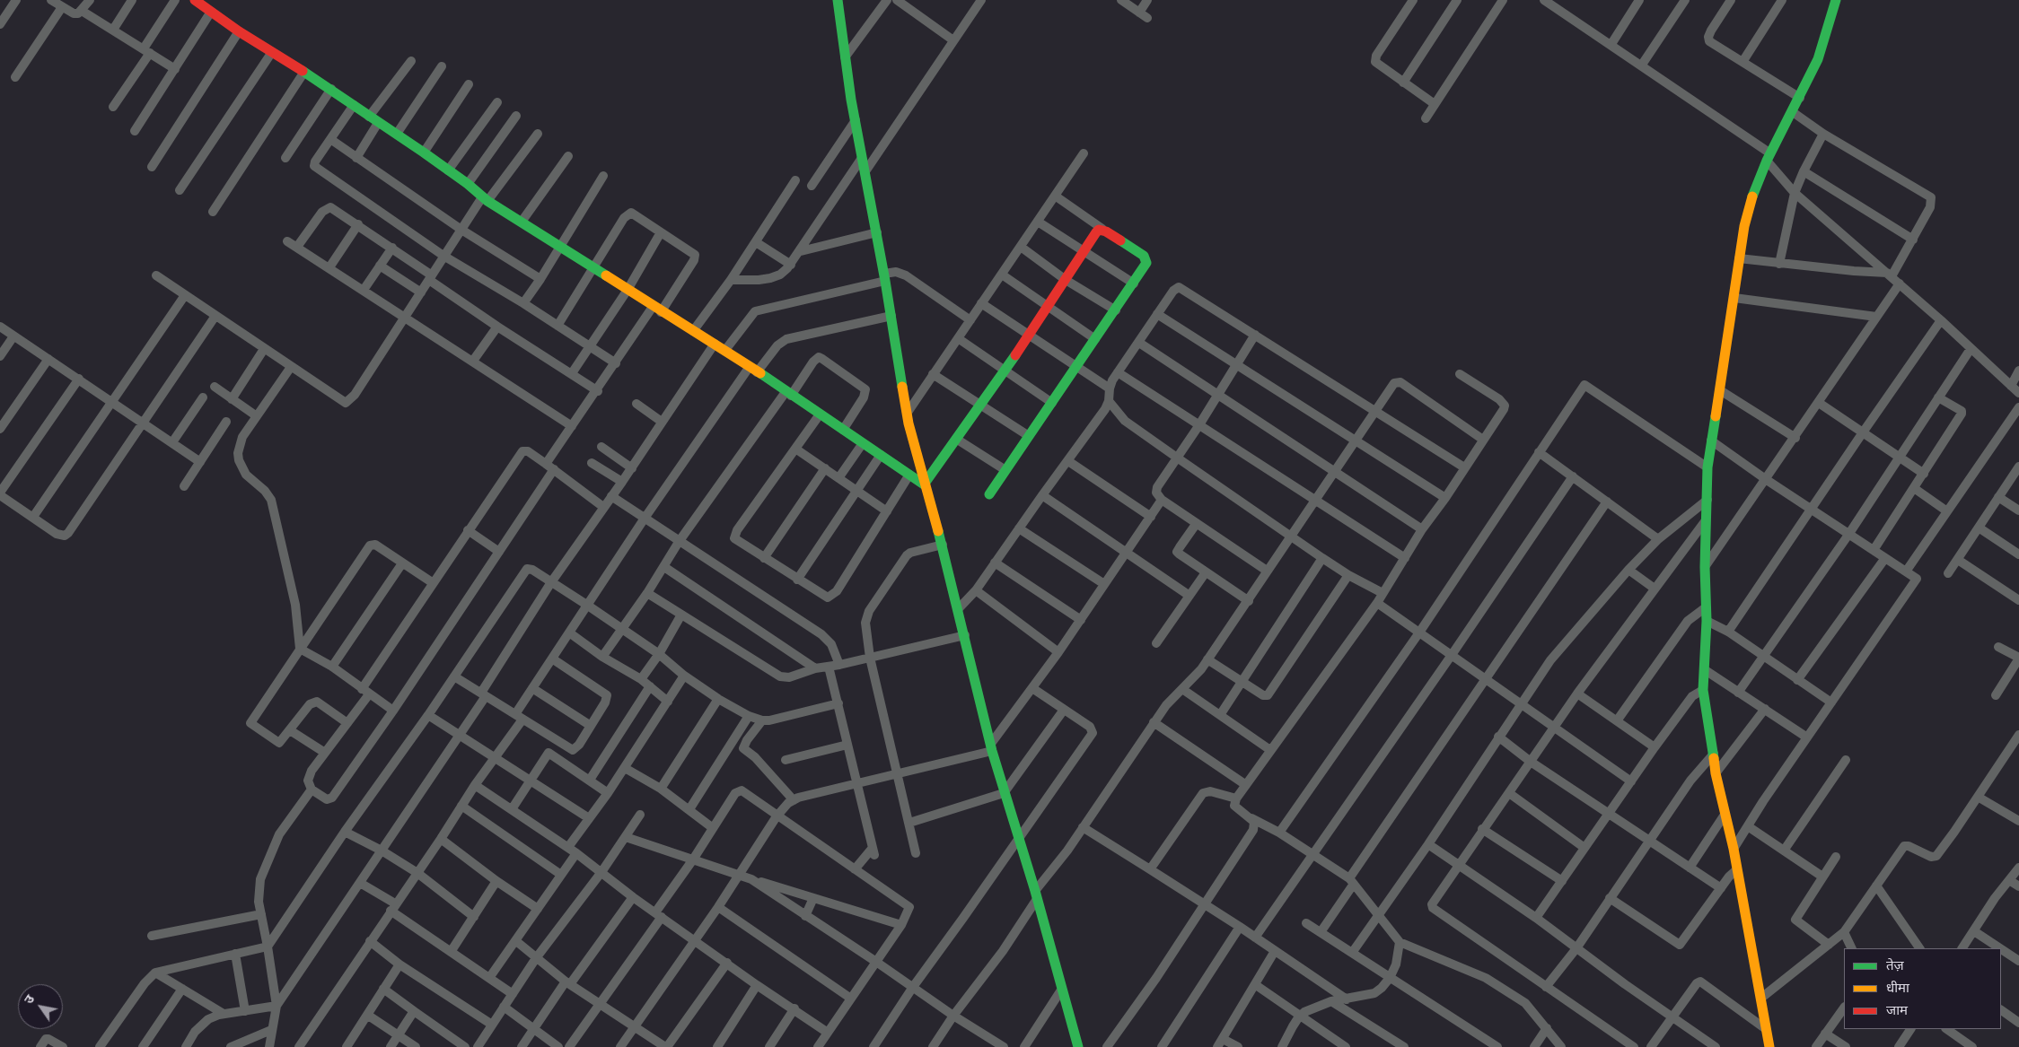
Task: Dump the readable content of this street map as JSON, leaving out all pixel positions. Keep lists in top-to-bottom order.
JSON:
{
  "legend": ["तेज़", "धीमा", "जाम"],
  "north": "top left"
}
